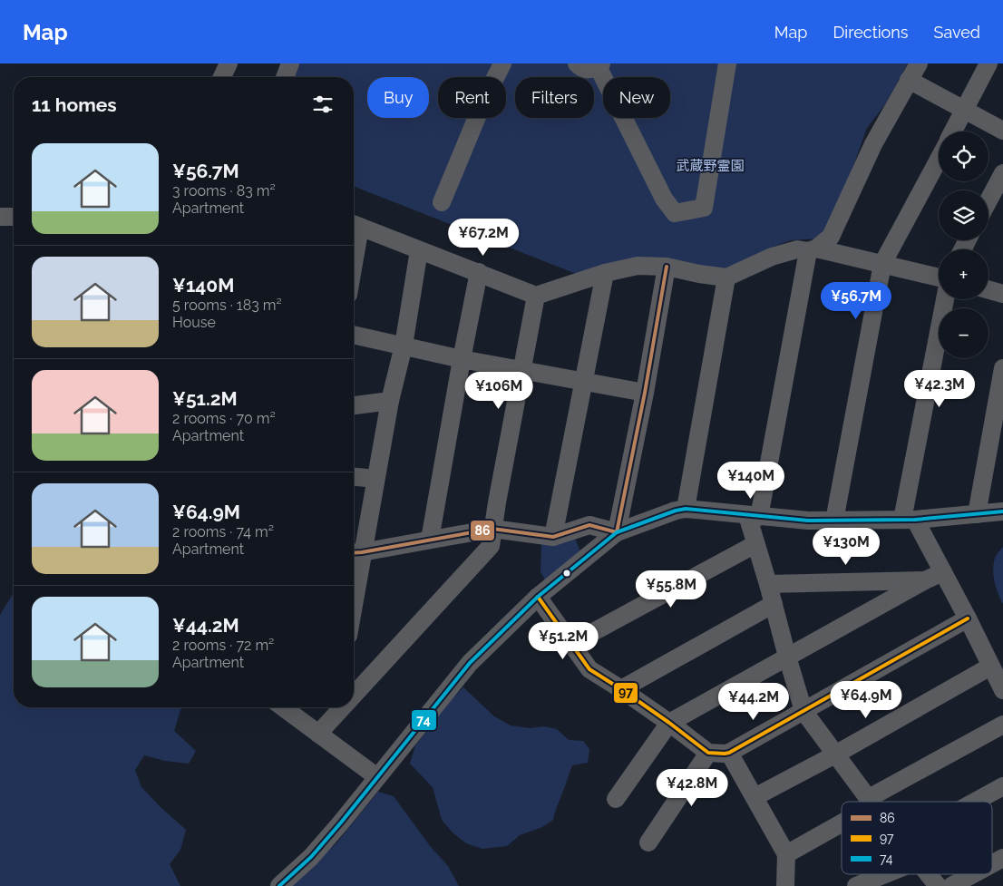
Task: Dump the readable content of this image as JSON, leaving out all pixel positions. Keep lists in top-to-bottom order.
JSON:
{
  "parks": ["武蔵野霊園"],
  "lines": ["transit line 86", "transit line 74", "transit line 97"],
  "legend": ["86", "97", "74"],
  "page": {
    "header": "Map",
    "nav": ["Map", "Directions", "Saved"],
    "chip": [
      "Buy",
      "Rent",
      "Filters",
      "New"
    ],
    "heading": "11 homes",
    "map_buttons": ["+", "−"],
    "list": [
      {
        "name": "¥56.7M",
        "note": "3 rooms · 83 m² · Apartment"
      },
      {
        "name": "¥140M",
        "note": "5 rooms · 183 m² · House"
      },
      {
        "name": "¥51.2M",
        "note": "2 rooms · 70 m² · Apartment"
      },
      {
        "name": "¥64.9M",
        "note": "2 rooms · 74 m² · Apartment"
      },
      {
        "name": "¥44.2M",
        "note": "2 rooms · 72 m² · Apartment"
      }
    ],
    "price": [
      "¥67.2M",
      "¥56.7M",
      "¥42.3M",
      "¥106M",
      "¥140M",
      "¥130M",
      "¥55.8M",
      "¥51.2M",
      "¥64.9M",
      "¥44.2M",
      "¥42.8M"
    ]
  }
}
